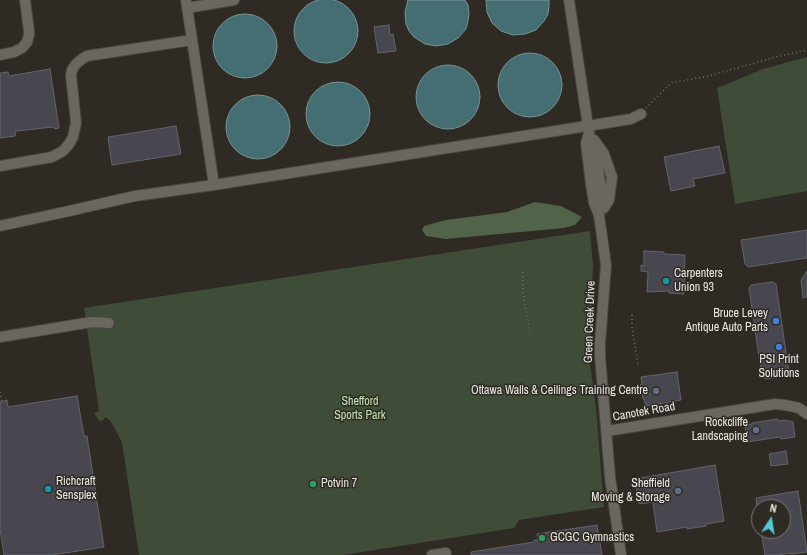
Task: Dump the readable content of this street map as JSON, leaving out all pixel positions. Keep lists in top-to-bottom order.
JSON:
{
  "streets": {
    "street": ["Green Creek Drive", "Canotek Road"]
  },
  "crossings": [
    ["Green Creek Drive", "Canotek Road"]
  ],
  "parks": ["Shefford Sports Park"],
  "places": [
    "Carpenters Union 93",
    "Bruce Levey Antique Auto Parts",
    "PSI Print Solutions",
    "Ottawa Walls & Ceilings Training Centre",
    "Rockcliffe Landscaping",
    "Potvin 7",
    "Richcraft Sensplex",
    "Sheffield Moving & Storage",
    "GCGC Gymnastics"
  ],
  "north": "top"
}
